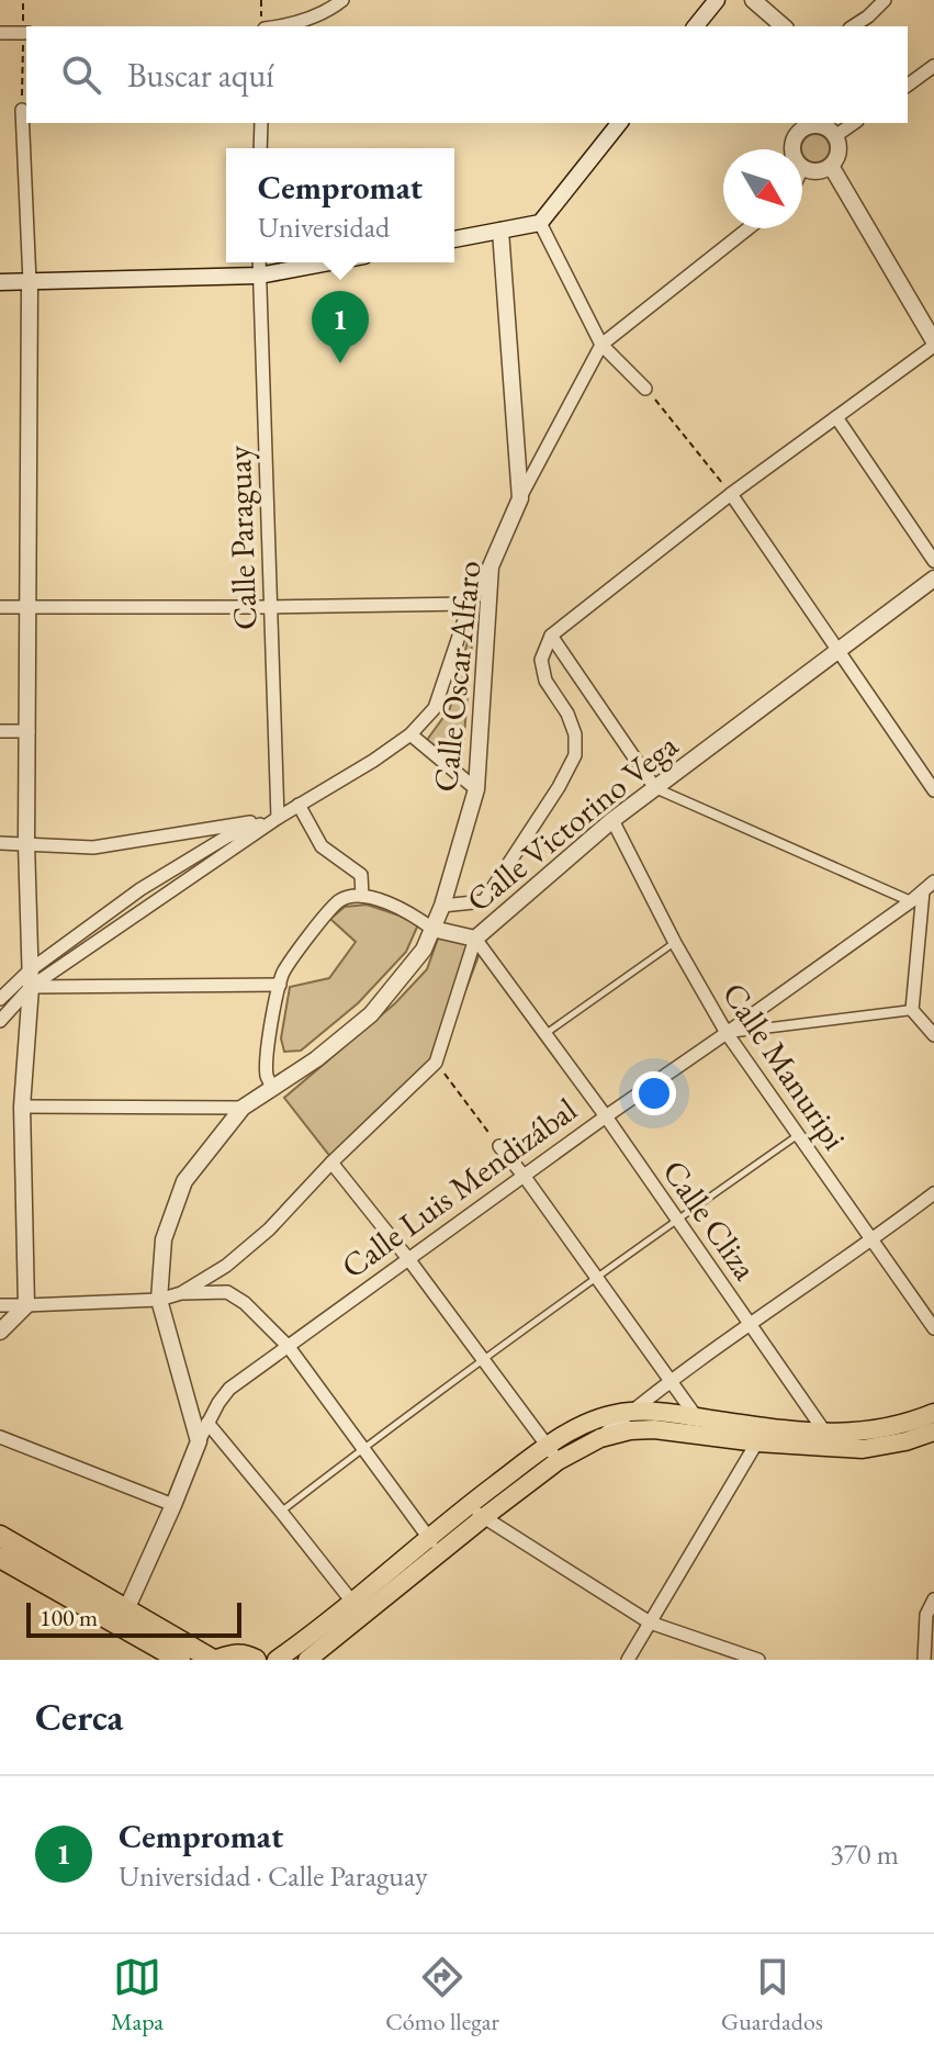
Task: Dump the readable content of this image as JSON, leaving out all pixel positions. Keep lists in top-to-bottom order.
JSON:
{
  "streets": {
    "street": [
      "Calle Paraguay",
      "Calle Oscar Alfaro",
      "Calle Victorino Vega",
      "Calle Manuripi",
      "Calle Luis Mendizábal",
      "Calle Cliza"
    ]
  },
  "crossings": [
    ["Calle Oscar Alfaro", "Calle Victorino Vega"],
    ["Calle Oscar Alfaro", "Calle Luis Mendizábal"],
    ["Calle Victorino Vega", "Calle Manuripi"],
    ["Calle Victorino Vega", "Calle Cliza"],
    ["Calle Manuripi", "Calle Luis Mendizábal"],
    ["Calle Luis Mendizábal", "Calle Cliza"]
  ],
  "scale_bar": "100 m",
  "north": "bottom right",
  "page": {
    "search": "Buscar aquí",
    "popup": ["Cempromat", "Universidad"],
    "pins": "1",
    "scale": "100 m",
    "heading": "Cerca",
    "list": [
      {
        "mark": "1",
        "name": "Cempromat",
        "note": "Universidad · Calle Paraguay",
        "value": "370 m"
      }
    ],
    "nav": ["Mapa", "Cómo llegar", "Guardados"]
  }
}
